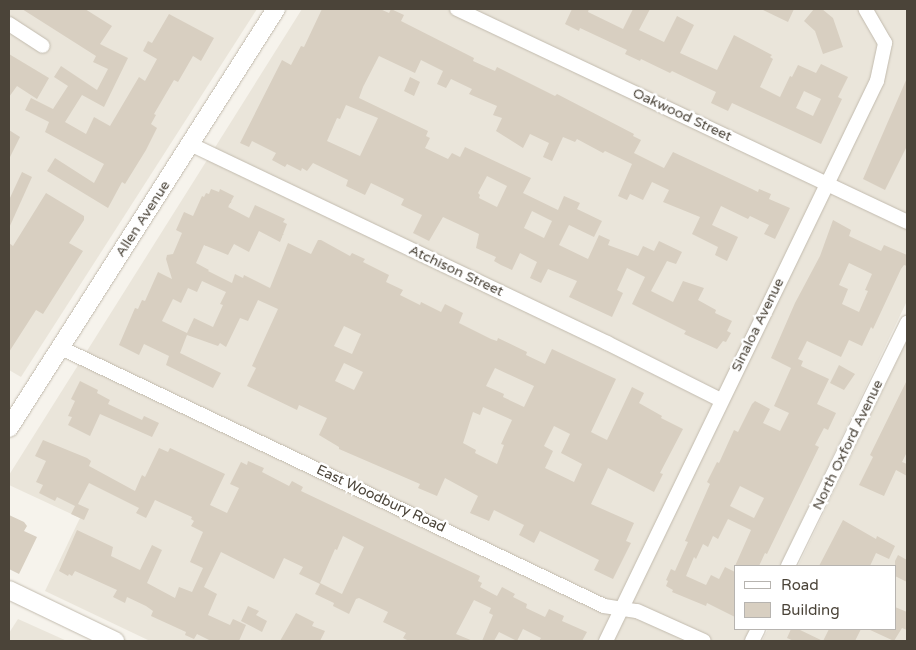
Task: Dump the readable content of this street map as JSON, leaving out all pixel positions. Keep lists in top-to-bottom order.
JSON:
{
  "streets": {
    "street": [
      "Oakwood Street",
      "Allen Avenue",
      "Atchison Street",
      "Sinaloa Avenue",
      "North Oxford Avenue",
      "East Woodbury Road"
    ]
  },
  "crossings": [
    ["Oakwood Street", "Sinaloa Avenue"],
    ["Allen Avenue", "Atchison Street"],
    ["Allen Avenue", "East Woodbury Road"],
    ["Atchison Street", "Sinaloa Avenue"],
    ["Sinaloa Avenue", "East Woodbury Road"]
  ],
  "legend": ["Road", "Building"]
}
